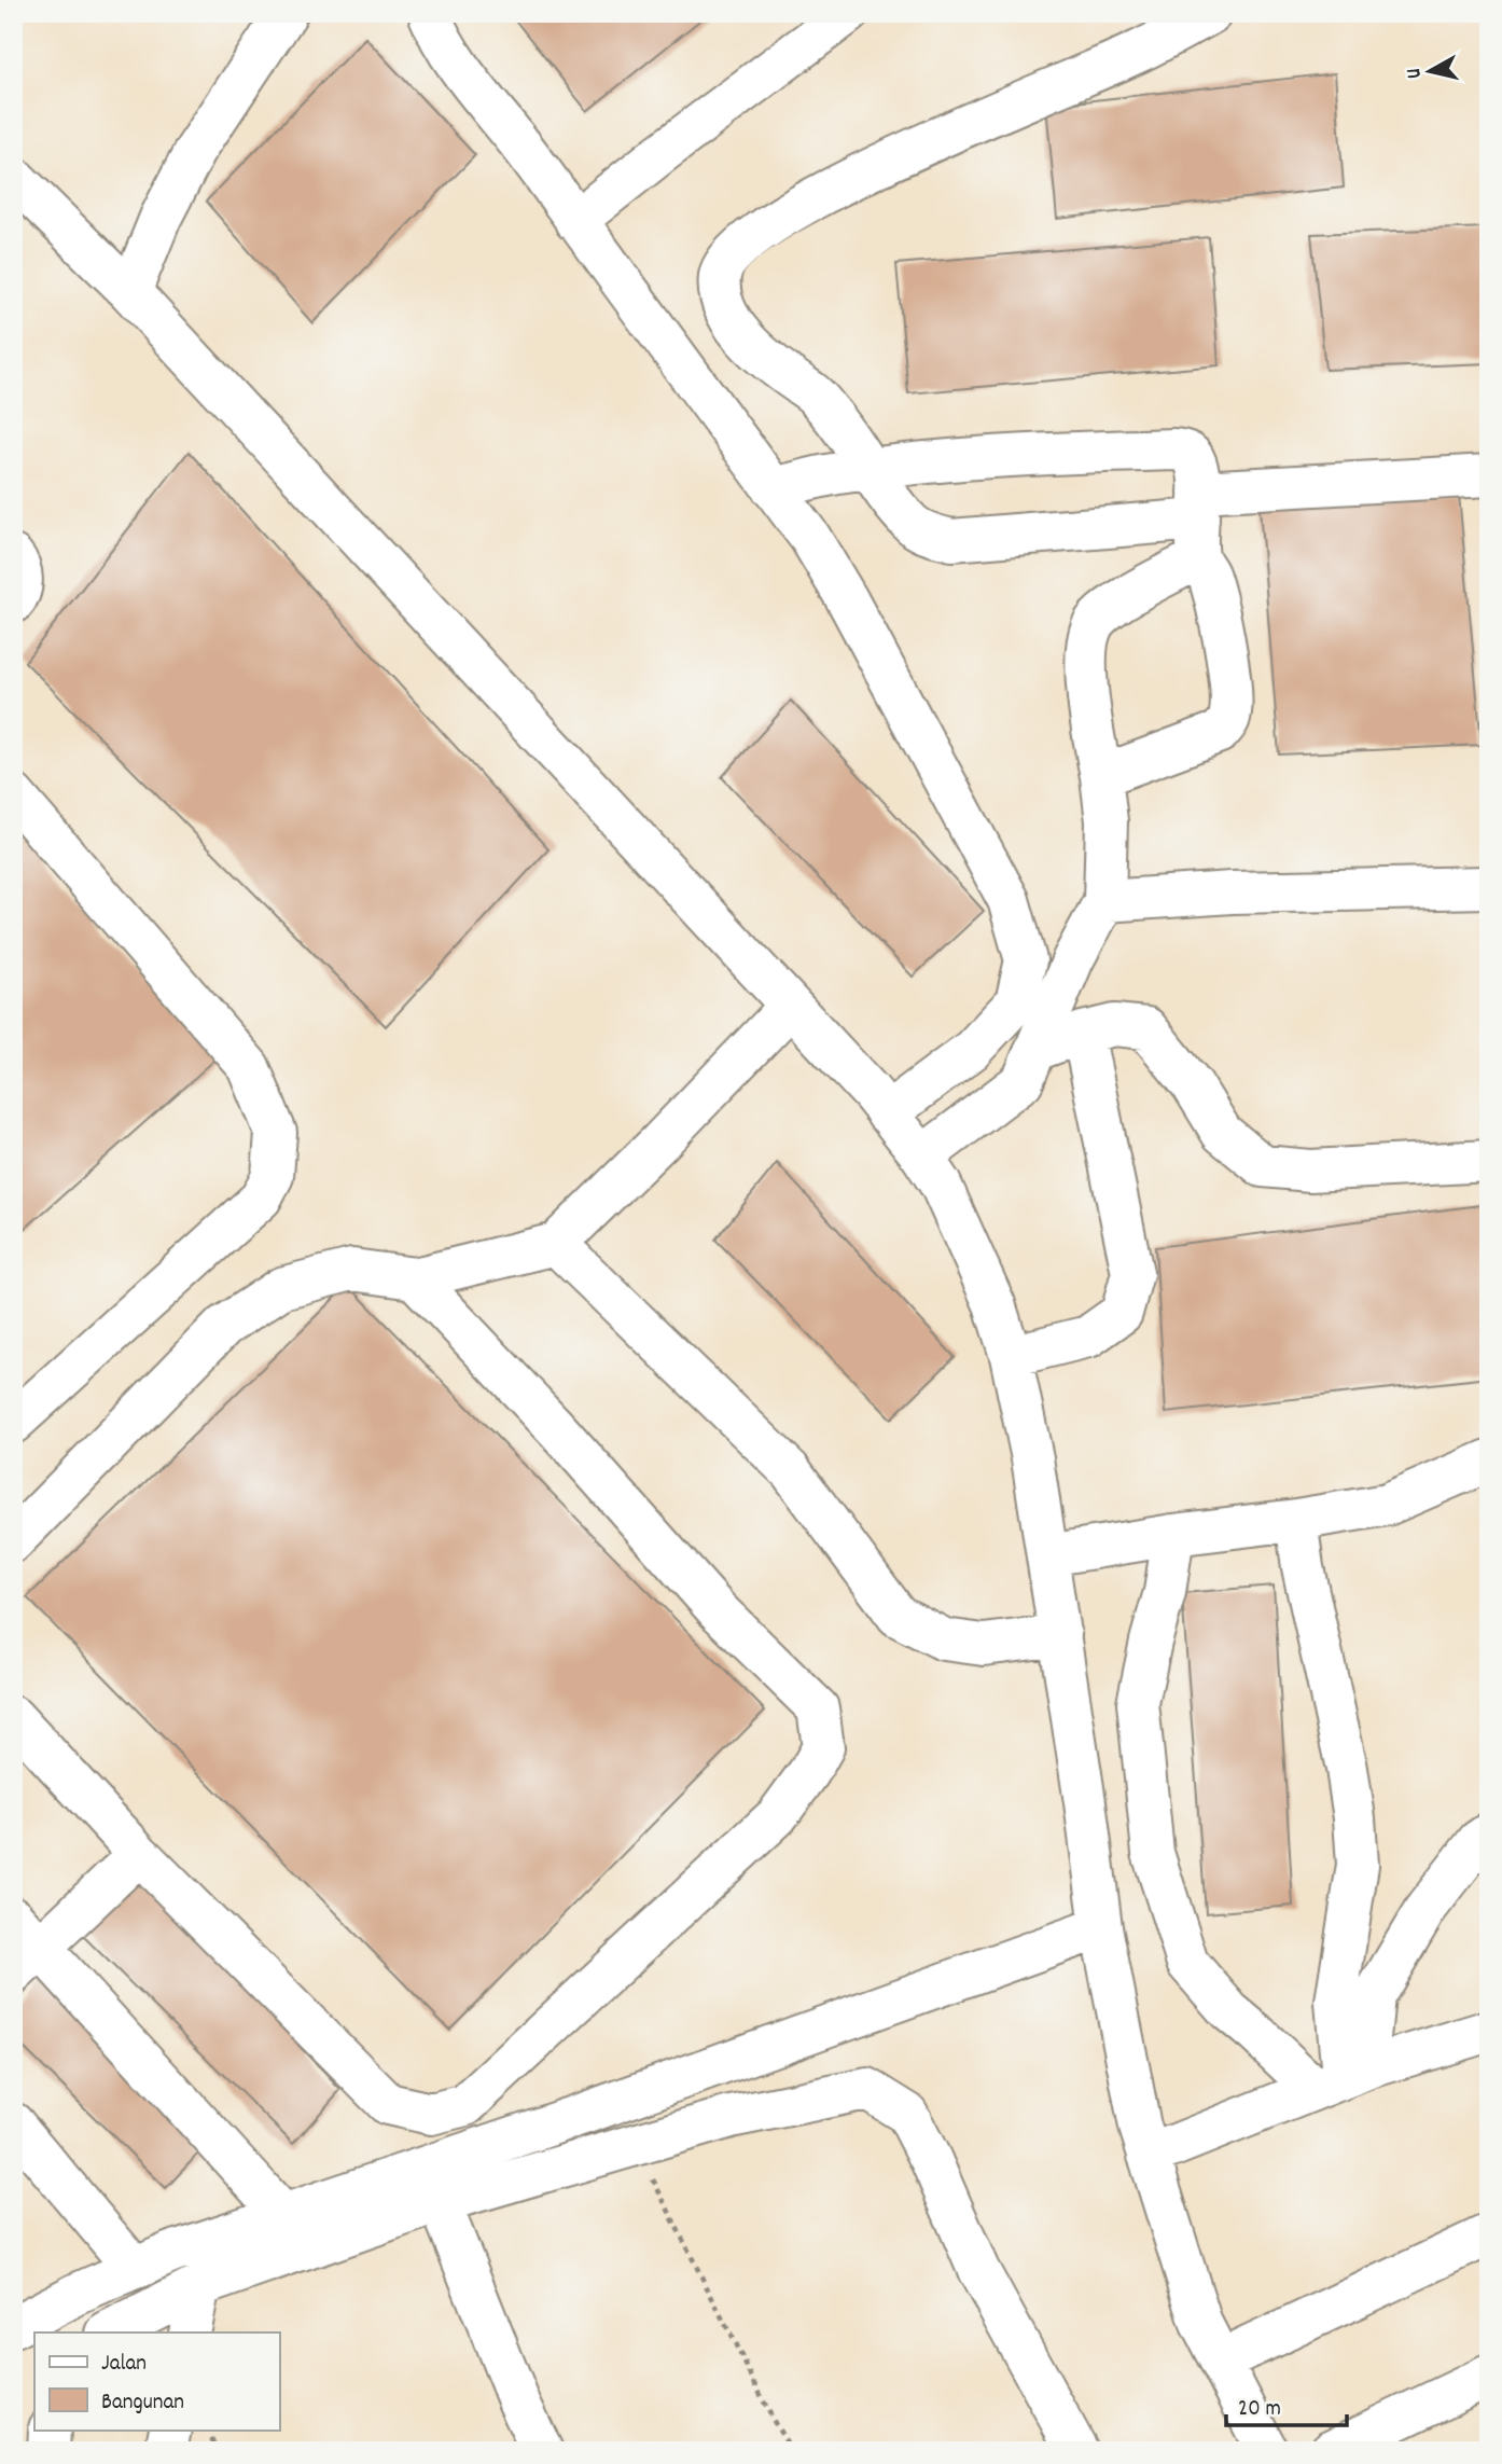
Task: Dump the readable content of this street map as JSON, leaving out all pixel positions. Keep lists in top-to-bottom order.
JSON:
{
  "legend": ["Jalan", "Bangunan"],
  "scale_bar": "20 m",
  "north": "left"
}
